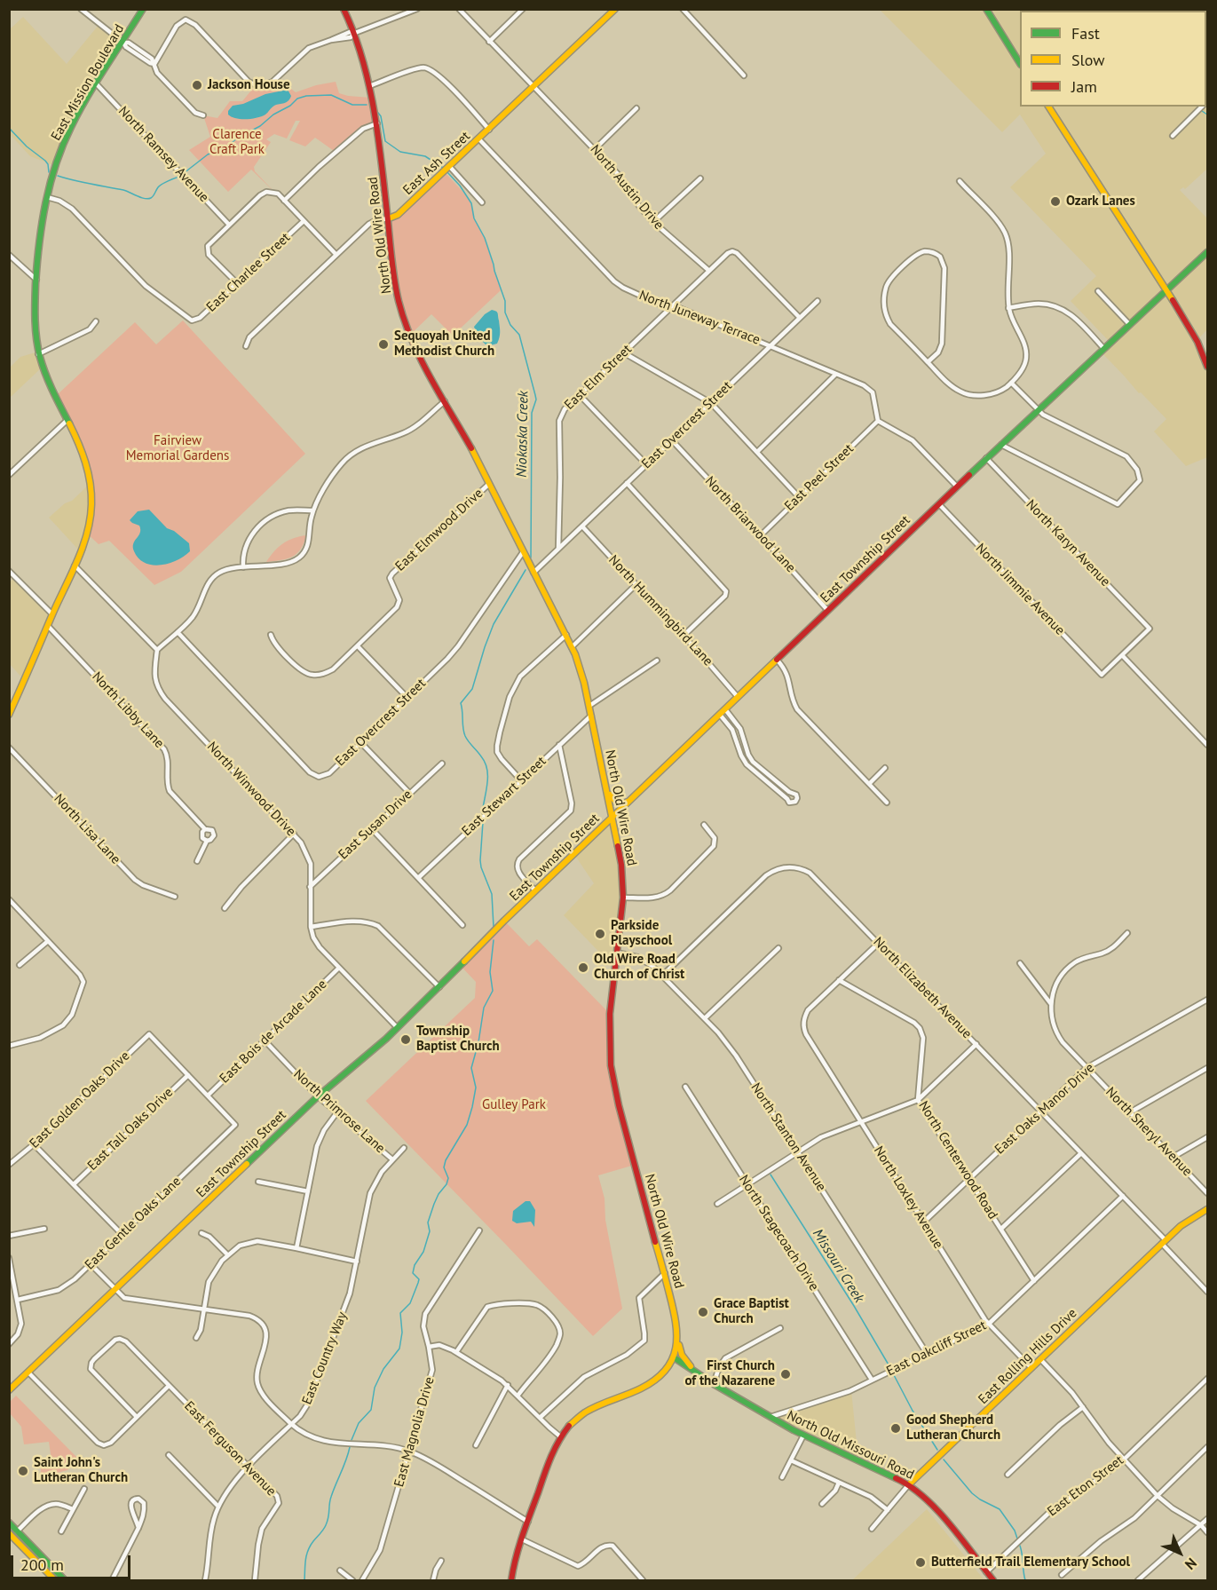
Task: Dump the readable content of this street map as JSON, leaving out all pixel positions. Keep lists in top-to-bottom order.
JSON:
{
  "streets": {
    "street": [
      "East Mission Boulevard",
      "North Ramsey Avenue",
      "East Ash Street",
      "North Austin Drive",
      "North Old Wire Road",
      "East Charlee Street",
      "North Juneway Terrace",
      "East Elm Street",
      "East Overcrest Street",
      "East Peel Street",
      "North Briarwood Lane",
      "East Elmwood Drive",
      "North Karyn Avenue",
      "East Township Street",
      "North Jimmie Avenue",
      "North Hummingbird Lane",
      "North Libby Lane",
      "North Winwood Drive",
      "East Stewart Street",
      "East Susan Drive",
      "North Lisa Lane",
      "North Elizabeth Avenue",
      "East Bois de Arcade Lane",
      "East Golden Oaks Drive",
      "East Oaks Manor Drive",
      "North Primrose Lane",
      "East Tall Oaks Drive",
      "North Sheryl Avenue",
      "North Stanton Avenue",
      "North Centerwood Road",
      "North Loxley Avenue",
      "East Gentle Oaks Lane",
      "North Stagecoach Drive",
      "East Oakcliff Street",
      "East Rolling Hills Drive",
      "East Country Way",
      "East Magnolia Drive",
      "North Old Missouri Road",
      "East Ferguson Avenue",
      "East Eton Street"
    ]
  },
  "crossings": [
    ["East Mission Boulevard", "North Ramsey Avenue"],
    ["East Mission Boulevard", "East Charlee Street"],
    ["East Mission Boulevard", "North Libby Lane"],
    ["East Ash Street", "North Austin Drive"],
    ["East Ash Street", "North Old Wire Road"],
    ["East Ash Street", "North Juneway Terrace"],
    ["North Austin Drive", "East Elm Street"],
    ["North Old Wire Road", "East Overcrest Street"],
    ["North Old Wire Road", "East Elmwood Drive"],
    ["North Old Wire Road", "East Township Street"],
    ["North Old Wire Road", "East Stewart Street"],
    ["North Old Wire Road", "North Stanton Avenue"],
    ["North Old Wire Road", "North Old Missouri Road"],
    ["North Juneway Terrace", "East Elm Street"],
    ["North Juneway Terrace", "East Overcrest Street"],
    ["North Juneway Terrace", "East Peel Street"],
    ["East Elm Street", "East Overcrest Street"],
    ["East Overcrest Street", "North Briarwood Lane"],
    ["East Overcrest Street", "North Hummingbird Lane"],
    ["East Peel Street", "North Briarwood Lane"],
    ["North Briarwood Lane", "East Township Street"],
    ["North Karyn Avenue", "East Township Street"],
    ["North Karyn Avenue", "North Jimmie Avenue"],
    ["East Township Street", "North Jimmie Avenue"],
    ["East Township Street", "North Hummingbird Lane"],
    ["East Township Street", "North Winwood Drive"],
    ["East Township Street", "North Primrose Lane"],
    ["North Winwood Drive", "East Susan Drive"],
    ["North Winwood Drive", "East Bois de Arcade Lane"],
    ["North Elizabeth Avenue", "East Oaks Manor Drive"],
    ["North Elizabeth Avenue", "North Stanton Avenue"],
    ["North Elizabeth Avenue", "East Oakcliff Street"],
    ["North Elizabeth Avenue", "East Rolling Hills Drive"],
    ["East Bois de Arcade Lane", "North Primrose Lane"],
    ["East Bois de Arcade Lane", "East Gentle Oaks Lane"],
    ["East Golden Oaks Drive", "East Tall Oaks Drive"],
    ["East Oaks Manor Drive", "North Sheryl Avenue"],
    ["East Oaks Manor Drive", "North Centerwood Road"],
    ["East Oaks Manor Drive", "North Loxley Avenue"],
    ["North Primrose Lane", "East Country Way"],
    ["North Stanton Avenue", "East Oakcliff Street"],
    ["North Centerwood Road", "North Loxley Avenue"],
    ["North Centerwood Road", "East Oakcliff Street"],
    ["North Loxley Avenue", "East Oakcliff Street"],
    ["North Loxley Avenue", "East Rolling Hills Drive"],
    ["North Stagecoach Drive", "East Oakcliff Street"],
    ["East Oakcliff Street", "North Old Missouri Road"],
    ["East Rolling Hills Drive", "North Old Missouri Road"],
    ["East Country Way", "East Ferguson Avenue"],
    ["North Old Missouri Road", "East Eton Street"]
  ],
  "water": ["Niokaska Creek", "Missouri Creek"],
  "parks": ["Clarence Craft Park", "Fairview Memorial Gardens", "Gulley Park"],
  "places": [
    "Jackson House",
    "Ozark Lanes",
    "Sequoyah United Methodist Church",
    "Parkside Playschool",
    "Old Wire Road Church of Christ",
    "Township Baptist Church",
    "Grace Baptist Church",
    "First Church of the Nazarene",
    "Good Shepherd Lutheran Church",
    "Saint John's Lutheran Church",
    "Butterfield Trail Elementary School"
  ],
  "legend": ["Fast", "Slow", "Jam"],
  "scale_bar": "200 m",
  "north": "bottom right"
}
